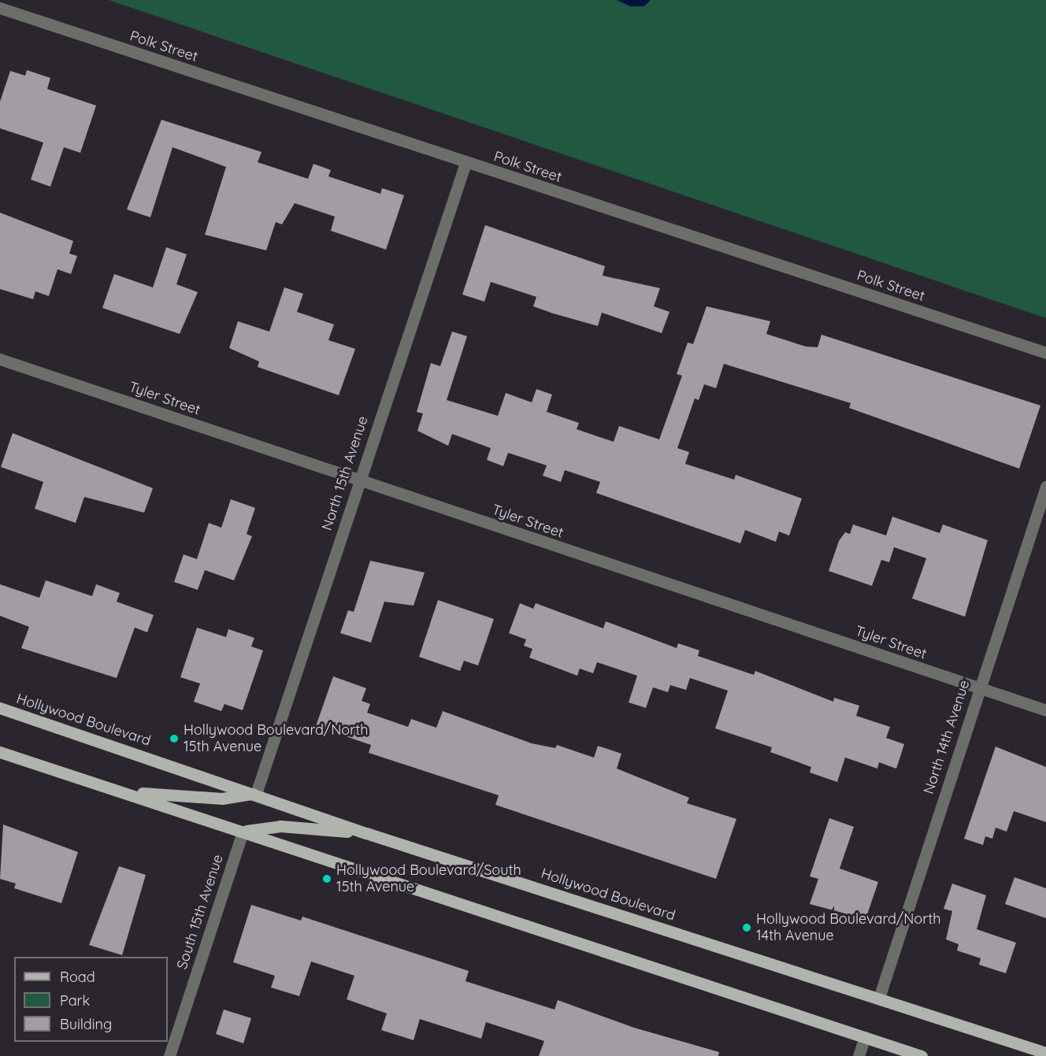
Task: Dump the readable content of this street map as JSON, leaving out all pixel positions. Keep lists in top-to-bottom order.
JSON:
{
  "streets": {
    "main road": ["Hollywood Boulevard"],
    "street": [
      "Polk Street",
      "Tyler Street",
      "North 15th Avenue",
      "North 14th Avenue",
      "South 15th Avenue"
    ]
  },
  "crossings": [
    ["Polk Street", "North 15th Avenue"],
    ["Tyler Street", "North 15th Avenue"],
    ["Tyler Street", "North 14th Avenue"],
    ["North 15th Avenue", "Hollywood Boulevard"],
    ["Hollywood Boulevard", "North 14th Avenue"]
  ],
  "places": ["Hollywood Boulevard/North 15th Avenue", "Hollywood Boulevard/South 15th Avenue", "Hollywood Boulevard/North 14th Avenue"],
  "legend": ["Road", "Park", "Building"]
}
